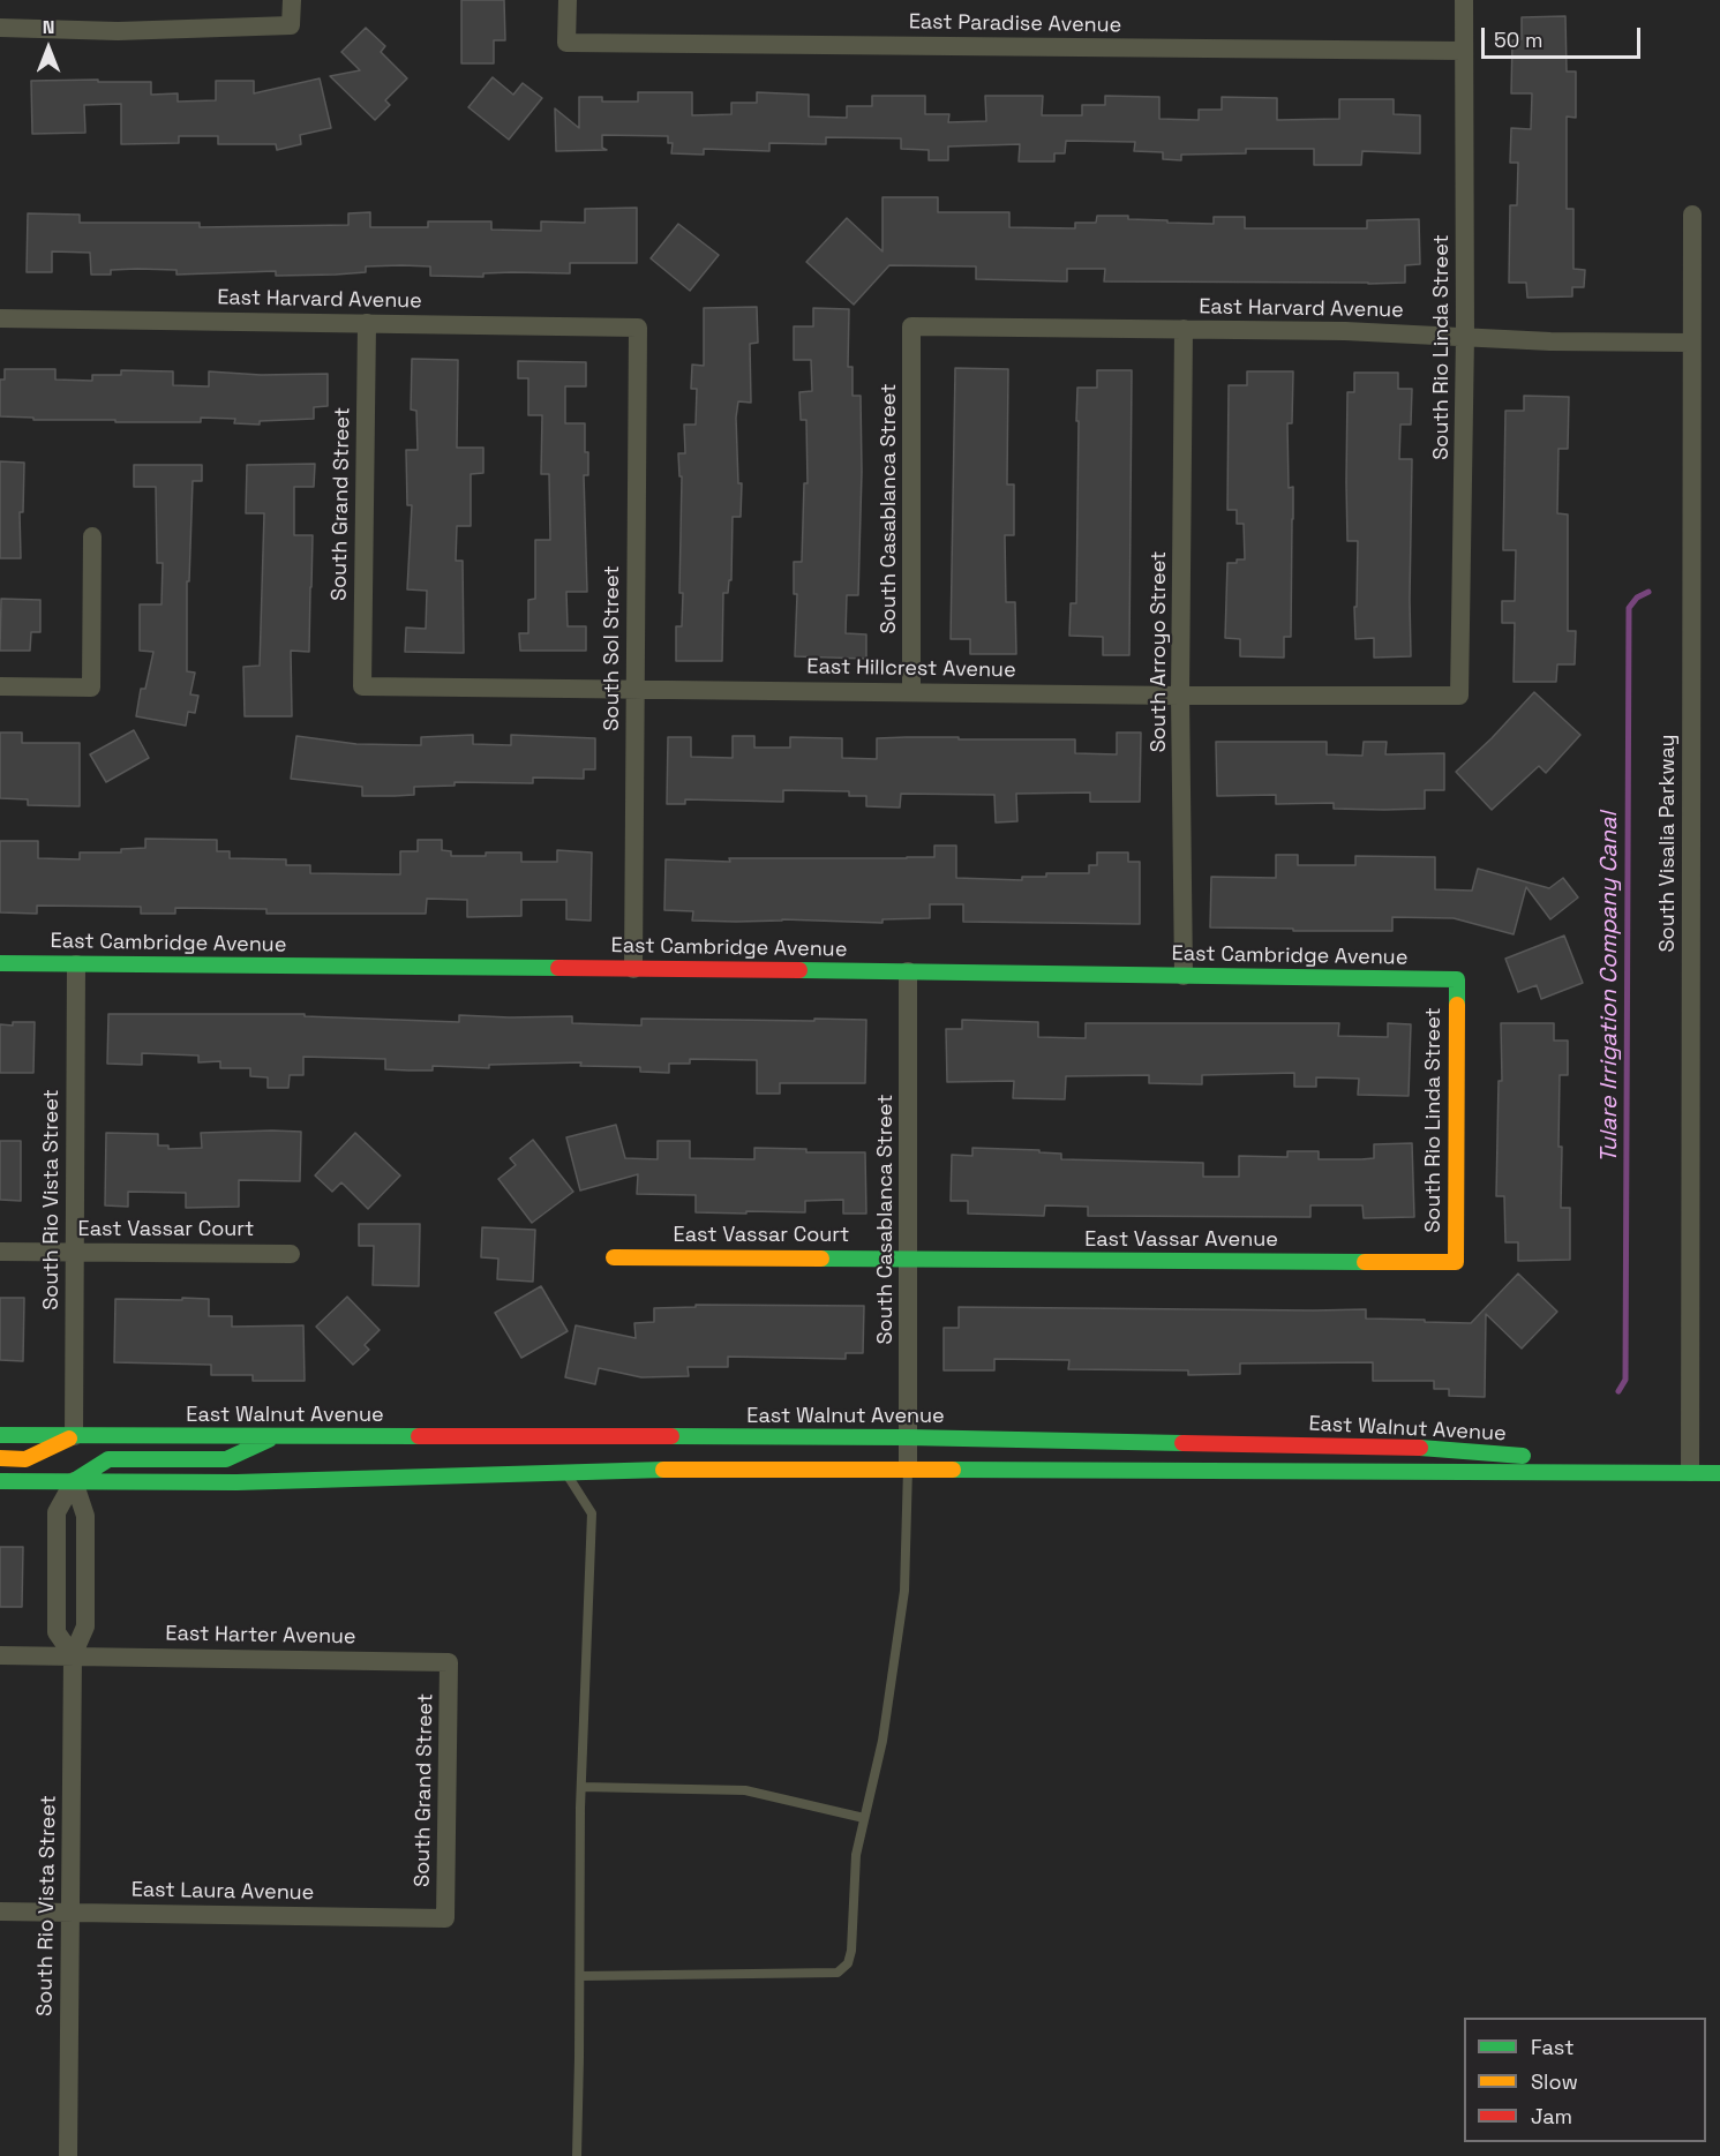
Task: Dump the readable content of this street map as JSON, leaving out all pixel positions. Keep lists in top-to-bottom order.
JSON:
{
  "streets": {
    "main road": [
      "South Rio Linda Street",
      "East Cambridge Avenue",
      "East Vassar Court",
      "East Vassar Avenue",
      "East Walnut Avenue"
    ],
    "street": [
      "East Paradise Avenue",
      "East Harvard Avenue",
      "South Grand Street",
      "South Casablanca Street",
      "South Sol Street",
      "South Arroyo Street",
      "East Hillcrest Avenue",
      "South Visalia Parkway",
      "South Rio Vista Street",
      "East Harter Avenue",
      "East Laura Avenue"
    ]
  },
  "crossings": [
    ["East Paradise Avenue", "South Rio Linda Street"],
    ["East Harvard Avenue", "South Rio Linda Street"],
    ["East Harvard Avenue", "South Grand Street"],
    ["East Harvard Avenue", "South Casablanca Street"],
    ["East Harvard Avenue", "South Sol Street"],
    ["East Harvard Avenue", "South Arroyo Street"],
    ["East Harvard Avenue", "South Visalia Parkway"],
    ["South Rio Linda Street", "East Hillcrest Avenue"],
    ["South Rio Linda Street", "East Cambridge Avenue"],
    ["South Rio Linda Street", "East Vassar Avenue"],
    ["South Grand Street", "East Hillcrest Avenue"],
    ["South Grand Street", "East Harter Avenue"],
    ["South Grand Street", "East Laura Avenue"],
    ["South Casablanca Street", "East Hillcrest Avenue"],
    ["South Casablanca Street", "East Cambridge Avenue"],
    ["South Casablanca Street", "East Vassar Court"],
    ["South Casablanca Street", "East Vassar Avenue"],
    ["South Casablanca Street", "East Walnut Avenue"],
    ["South Sol Street", "East Hillcrest Avenue"],
    ["South Sol Street", "East Cambridge Avenue"],
    ["South Arroyo Street", "East Hillcrest Avenue"],
    ["South Arroyo Street", "East Cambridge Avenue"],
    ["South Visalia Parkway", "East Walnut Avenue"],
    ["East Cambridge Avenue", "South Rio Vista Street"],
    ["South Rio Vista Street", "East Vassar Court"],
    ["South Rio Vista Street", "East Walnut Avenue"],
    ["South Rio Vista Street", "East Harter Avenue"],
    ["South Rio Vista Street", "East Laura Avenue"],
    ["East Vassar Court", "East Vassar Avenue"]
  ],
  "water": ["Tulare Irrigation Company Canal"],
  "legend": ["Fast", "Slow", "Jam"],
  "scale_bar": "50 m",
  "north": "top"
}
